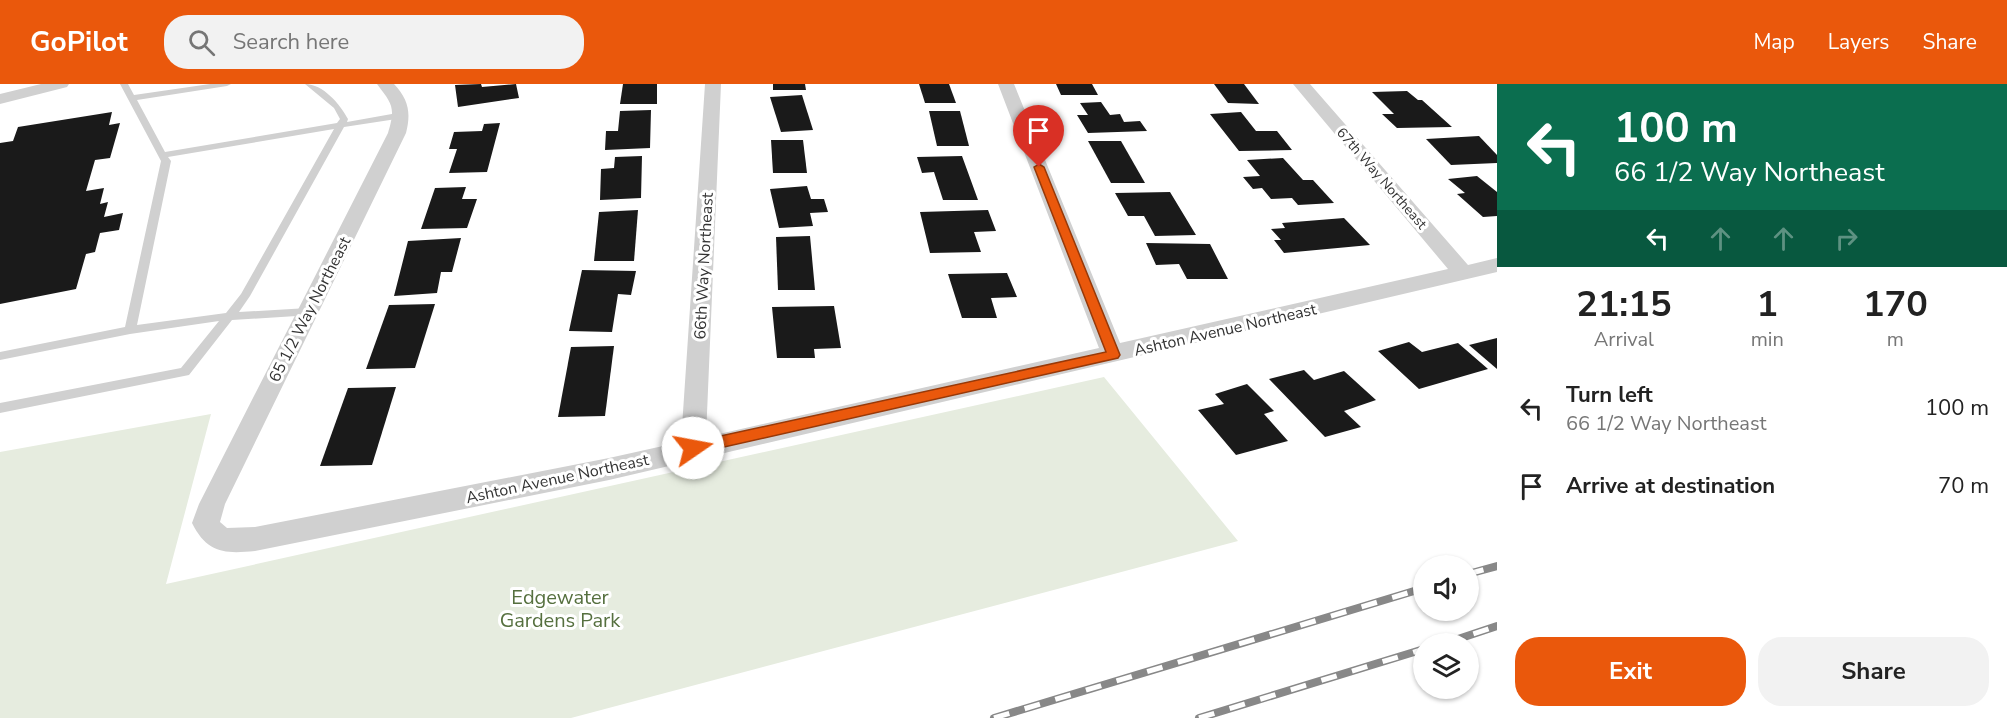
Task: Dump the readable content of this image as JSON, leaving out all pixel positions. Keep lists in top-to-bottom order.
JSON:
{
  "streets": {
    "street": [
      "67th Way Northeast",
      "66th Way Northeast",
      "65 1/2 Way Northeast",
      "Ashton Avenue Northeast"
    ]
  },
  "crossings": [
    ["67th Way Northeast", "Ashton Avenue Northeast"],
    ["66th Way Northeast", "Ashton Avenue Northeast"],
    ["65 1/2 Way Northeast", "Ashton Avenue Northeast"]
  ],
  "parks": ["Edgewater Gardens Park"],
  "page": {
    "header": "GoPilot",
    "search": "Search here",
    "nav": ["Map", "Layers", "Share"],
    "turn": ["100 m", "66 1/2 Way Northeast"],
    "eta": [
      "21:15",
      "Arrival",
      "1",
      "min",
      "170",
      "m"
    ],
    "list": [
      {
        "name": "Turn left",
        "note": "66 1/2 Way Northeast",
        "value": "100 m"
      },
      {
        "name": "Arrive at destination",
        "value": "70 m"
      }
    ],
    "buttons": ["Exit", "Share"]
  }
}
